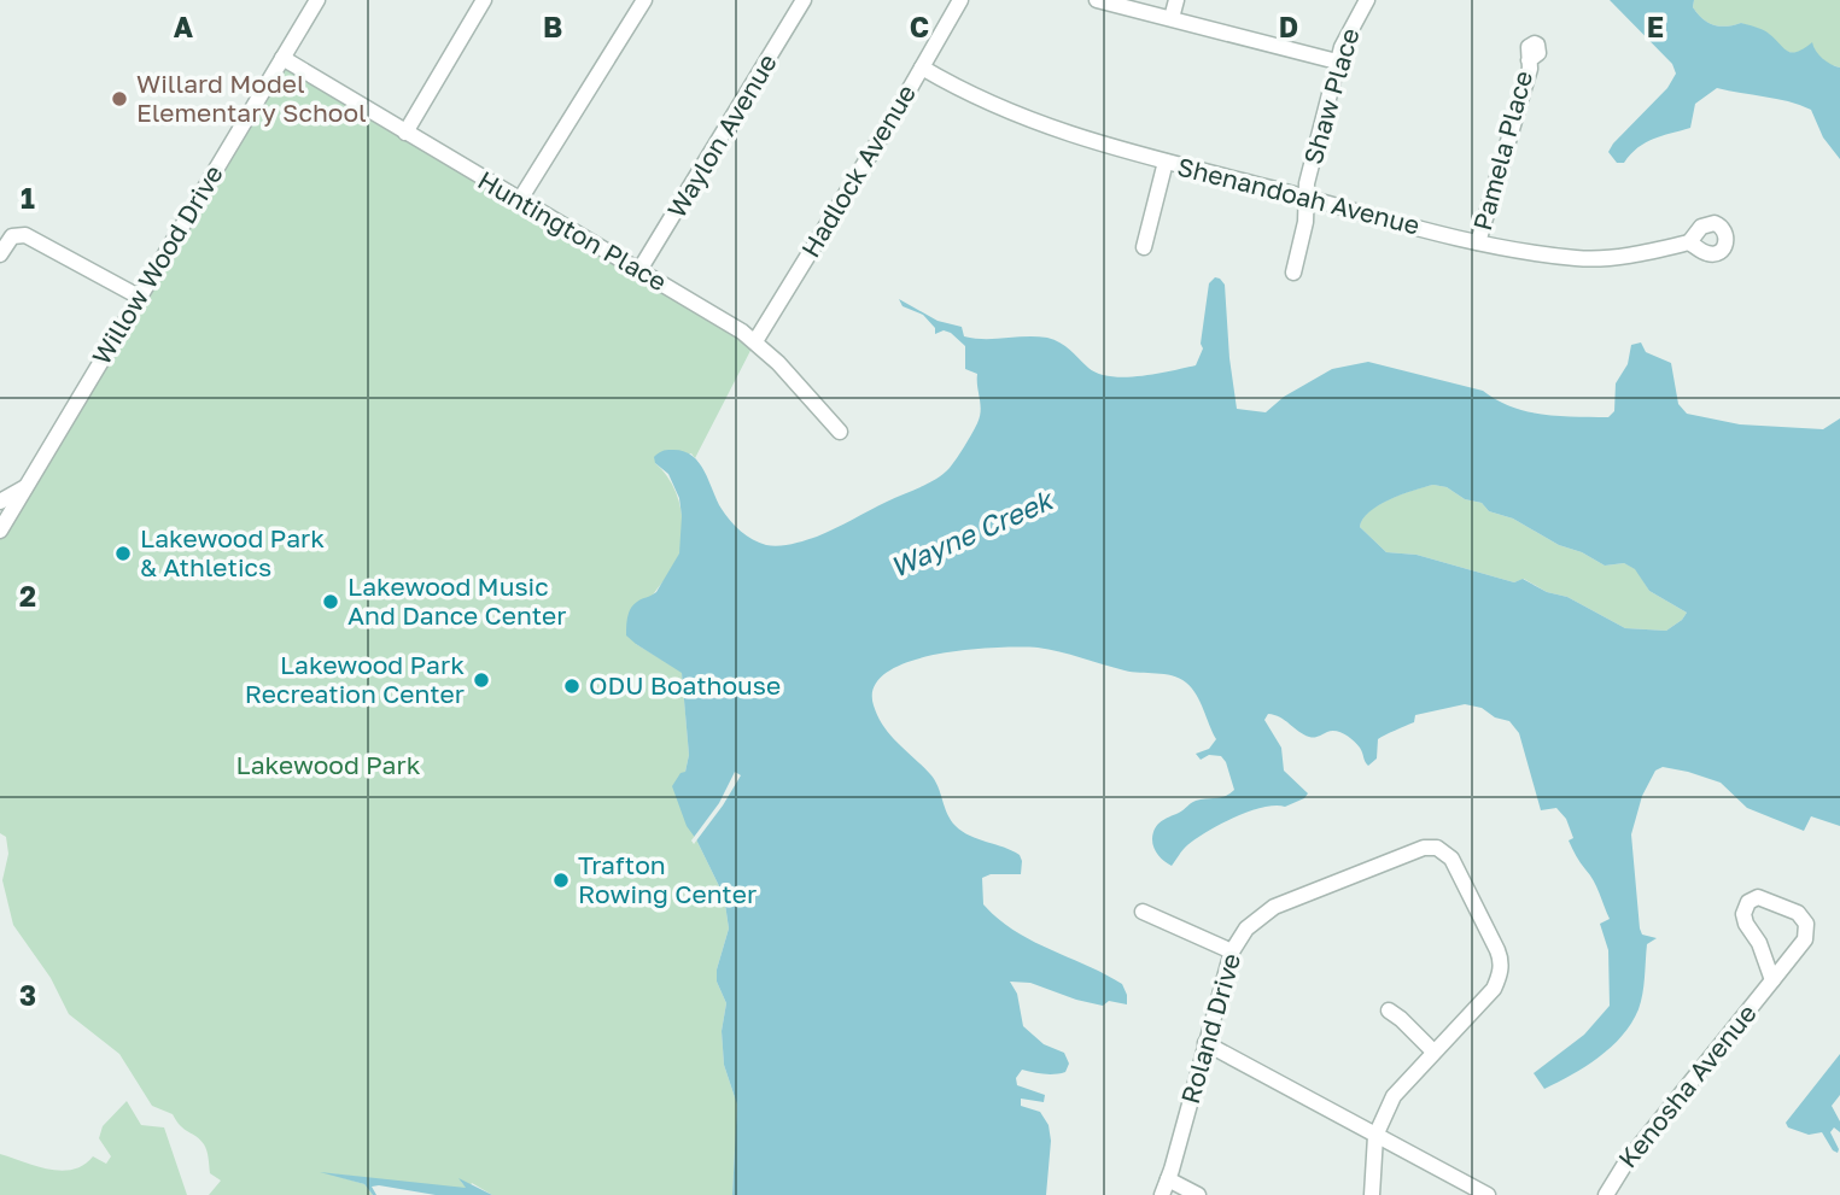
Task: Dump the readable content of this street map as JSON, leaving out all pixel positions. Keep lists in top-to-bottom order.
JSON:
{
  "streets": {
    "street": [
      "Shaw Place",
      "Waylon Avenue",
      "Pamela Place",
      "Hadlock Avenue",
      "Shenandoah Avenue",
      "Huntington Place",
      "Willow Wood Drive",
      "Roland Drive",
      "Kenosha Avenue"
    ]
  },
  "crossings": [
    ["Shaw Place", "Shenandoah Avenue"],
    ["Waylon Avenue", "Huntington Place"],
    ["Pamela Place", "Shenandoah Avenue"],
    ["Hadlock Avenue", "Shenandoah Avenue"],
    ["Hadlock Avenue", "Huntington Place"],
    ["Huntington Place", "Willow Wood Drive"]
  ],
  "water": ["Wayne Creek"],
  "parks": ["Lakewood Park"],
  "places": [
    "Willard Model Elementary School",
    "Lakewood Park & Athletics",
    "Lakewood Music And Dance Center",
    "Lakewood Park Recreation Center",
    "ODU Boathouse",
    "Trafton Rowing Center"
  ],
  "grid": {
    "columns": [
      "A",
      "B",
      "C",
      "D",
      "E"
    ],
    "rows": ["1", "2", "3"]
  }
}
